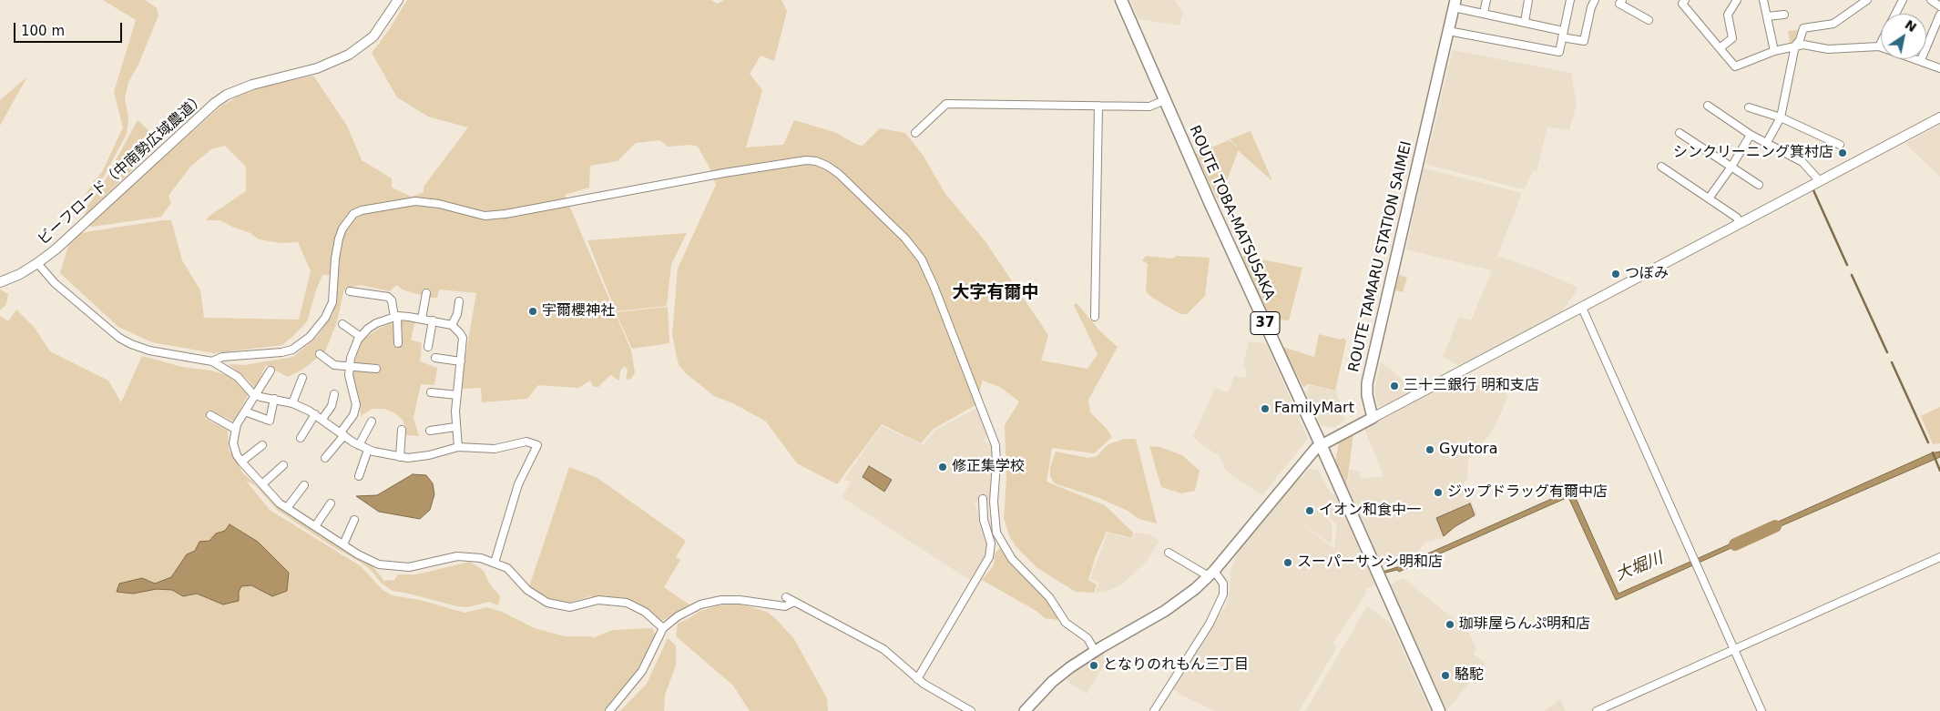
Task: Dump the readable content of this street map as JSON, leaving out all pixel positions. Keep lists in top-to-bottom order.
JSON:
{
  "streets": {
    "main road": ["ROUTE TOBA-MATSUSAKA", "ROUTE TAMARU STATION SAIMEI", "37"],
    "street": ["ビーフロード（中南勢広域農道）"]
  },
  "districts": ["大字有爾中"],
  "water": ["大堀川"],
  "places": [
    "シンクリーニング箕村店",
    "つぼみ",
    "宇爾櫻神社",
    "三十三銀行 明和支店",
    "FamilyMart",
    "Gyutora",
    "修正集学校",
    "ジップドラッグ有爾中店",
    "イオン和食中一",
    "スーパーサンシ明和店",
    "珈琲屋らんぷ明和店",
    "となりのれもん三丁目",
    "駱駝"
  ],
  "scale_bar": "100 m",
  "north": "top right"
}
